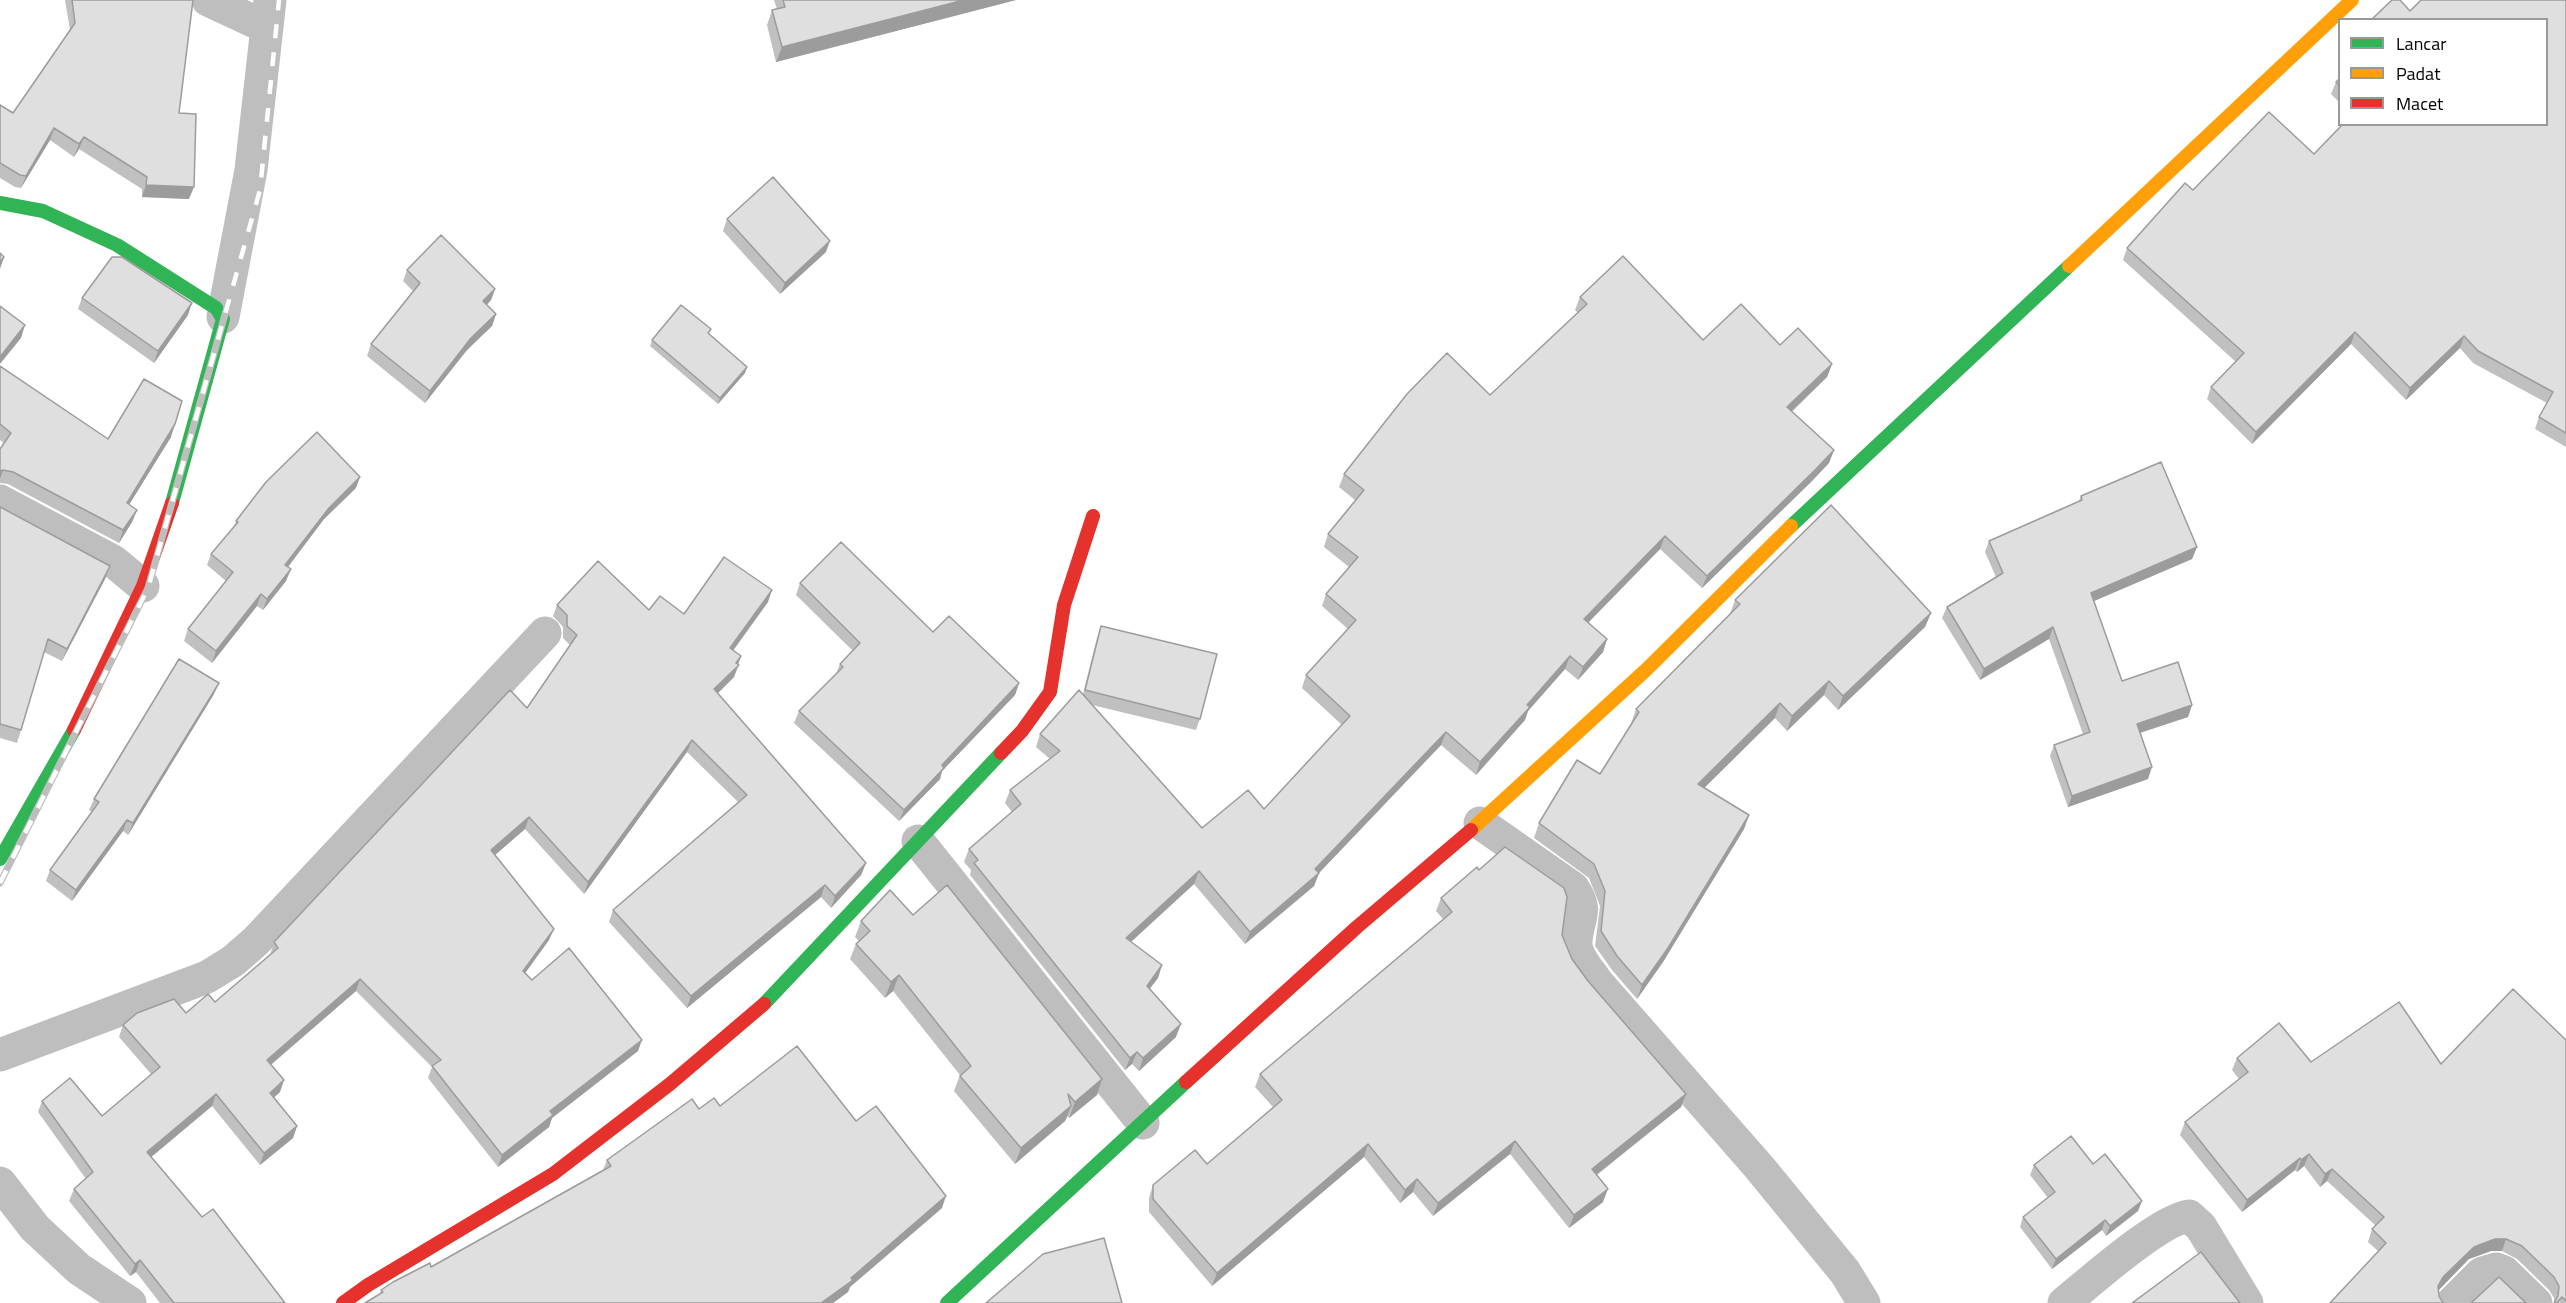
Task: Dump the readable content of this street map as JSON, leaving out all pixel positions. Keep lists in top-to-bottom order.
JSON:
{
  "legend": ["Lancar", "Padat", "Macet"]
}
